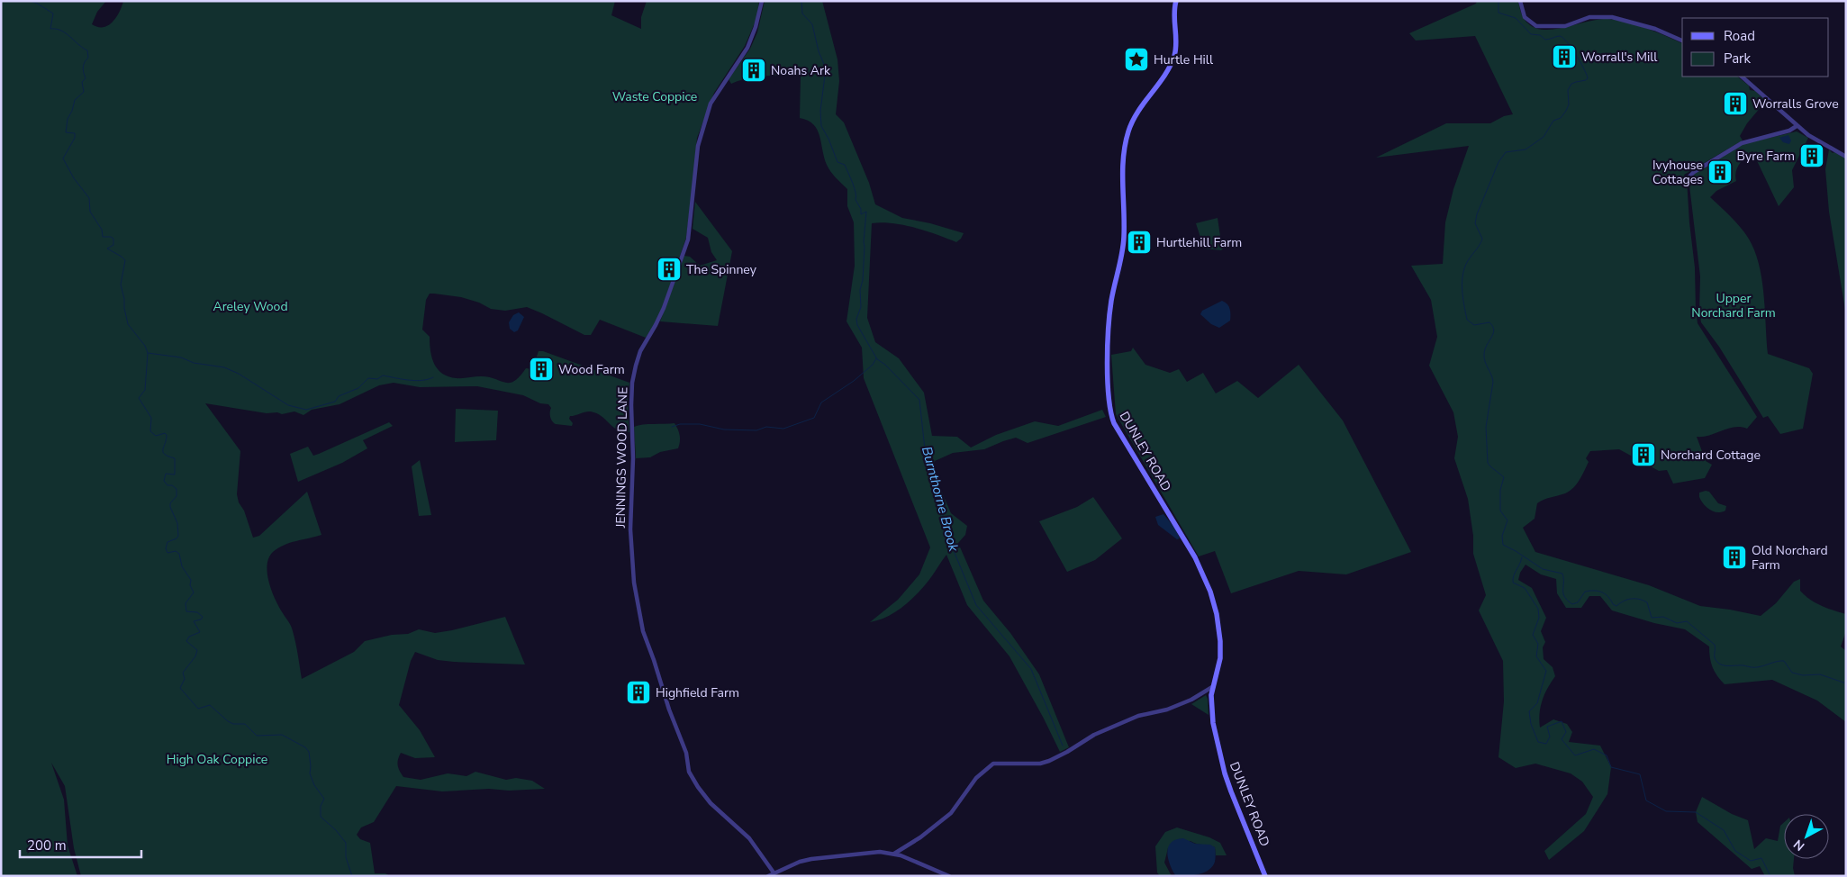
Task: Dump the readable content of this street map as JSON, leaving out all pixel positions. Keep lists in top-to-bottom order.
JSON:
{
  "streets": {
    "street": ["DUNLEY ROAD", "JENNINGS WOOD LANE"]
  },
  "water": ["Burnthorne Brook"],
  "parks": [
    "Waste Coppice",
    "Upper Norchard Farm",
    "Areley Wood",
    "High Oak Coppice"
  ],
  "places": {
    "building": [
      "Worrall's Mill",
      "Noahs Ark",
      "Worralls Grove",
      "Byre Farm",
      "Ivyhouse Cottages",
      "Hurtlehill Farm",
      "The Spinney",
      "Wood Farm",
      "Norchard Cottage",
      "Old Norchard Farm",
      "Highfield Farm"
    ],
    "place": ["Hurtle Hill"]
  },
  "legend": ["Road", "Park"],
  "scale_bar": "200 m",
  "north": "bottom left"
}
